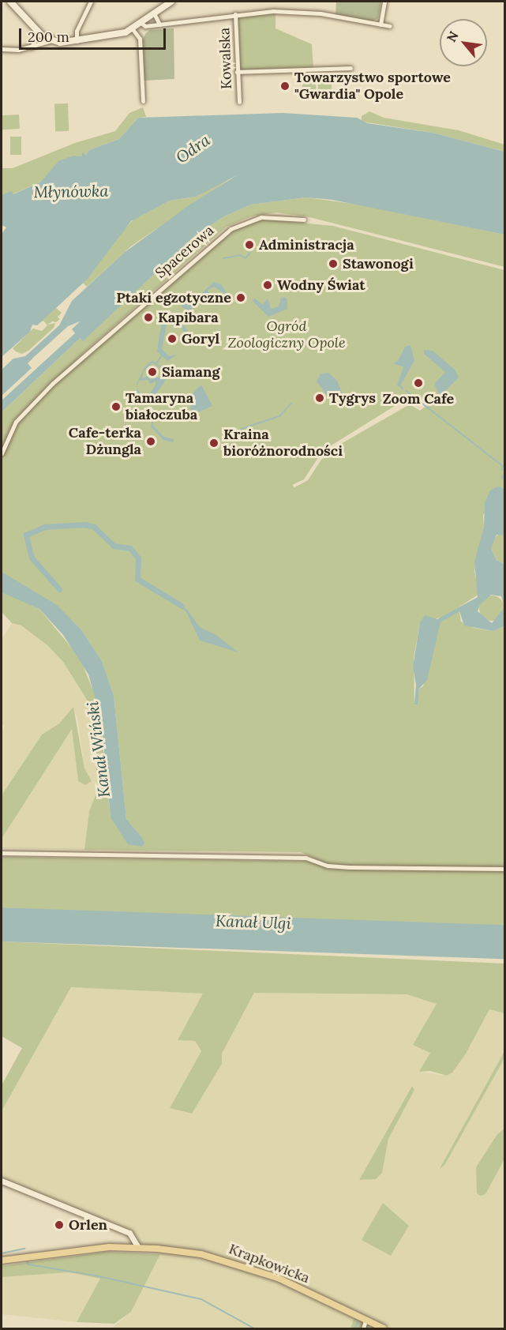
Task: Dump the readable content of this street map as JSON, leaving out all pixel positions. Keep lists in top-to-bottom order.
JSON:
{
  "streets": {
    "main road": ["Krapkowicka"],
    "street": ["Kowalska", "Spacerowa"]
  },
  "water": [
    "Odra",
    "Młynówka",
    "Kanał Wiński",
    "Kanał Ulgi"
  ],
  "parks": ["Ogród Zoologiczny Opole"],
  "places": [
    "Towarzystwo sportowe \"Gwardia\" Opole",
    "Administracja",
    "Stawonogi",
    "Wodny Świat",
    "Ptaki egzotyczne",
    "Kapibara",
    "Goryl",
    "Siamang",
    "Zoom Cafe",
    "Tygrys",
    "Tamaryna białoczuba",
    "Cafe-terka Dżungla",
    "Kraina bioróżnorodności",
    "Orlen"
  ],
  "scale_bar": "200 m",
  "north": "top left"
}
